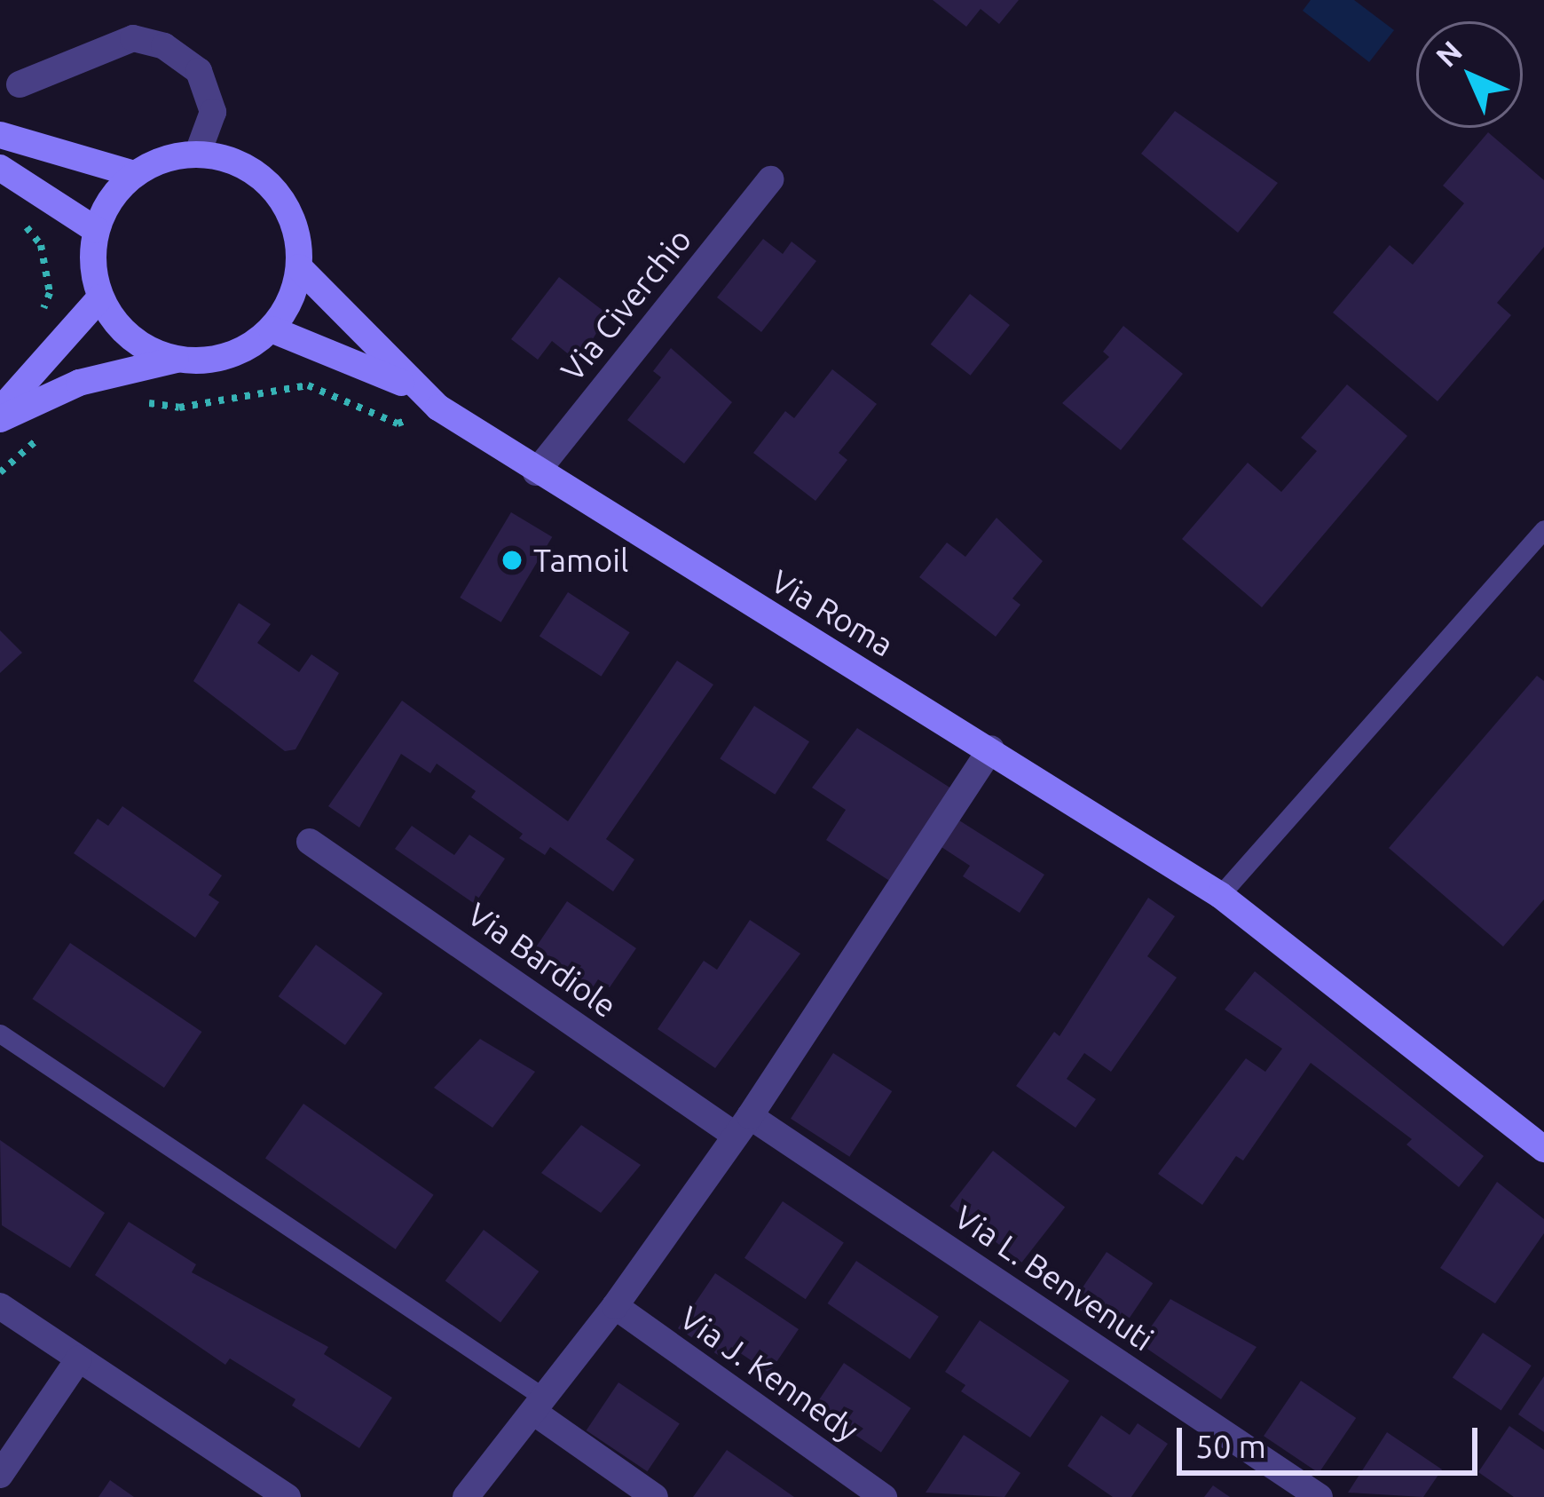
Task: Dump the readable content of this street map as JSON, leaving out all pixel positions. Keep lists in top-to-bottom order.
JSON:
{
  "streets": {
    "main road": ["Via Roma"],
    "street": [
      "Via Civerchio",
      "Via Bardiole",
      "Via L. Benvenuti",
      "Via J. Kennedy"
    ]
  },
  "crossings": [
    ["Via Civerchio", "Via Roma"],
    ["Via Bardiole", "Via L. Benvenuti"]
  ],
  "places": ["Tamoil"],
  "scale_bar": "50 m",
  "north": "top left"
}
